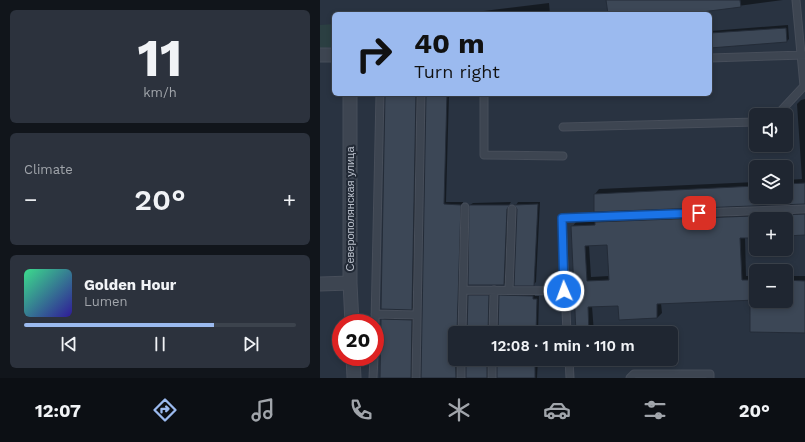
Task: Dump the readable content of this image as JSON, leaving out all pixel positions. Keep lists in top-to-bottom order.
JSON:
{
  "streets": {
    "street": ["Северополянская улица"]
  },
  "page": {
    "tile": [
      ["11", "km/h"],
      "Climate"
    ],
    "turn": ["40 m", "Turn right"],
    "map_buttons": ["+", "−"],
    "heat": ["−", "20°", "+"],
    "song": ["Golden Hour", "Lumen"],
    "limit": "20",
    "trip": "12:08 · 1 min · 110 m",
    "tabs": ["12:07", "20°"]
  }
}
